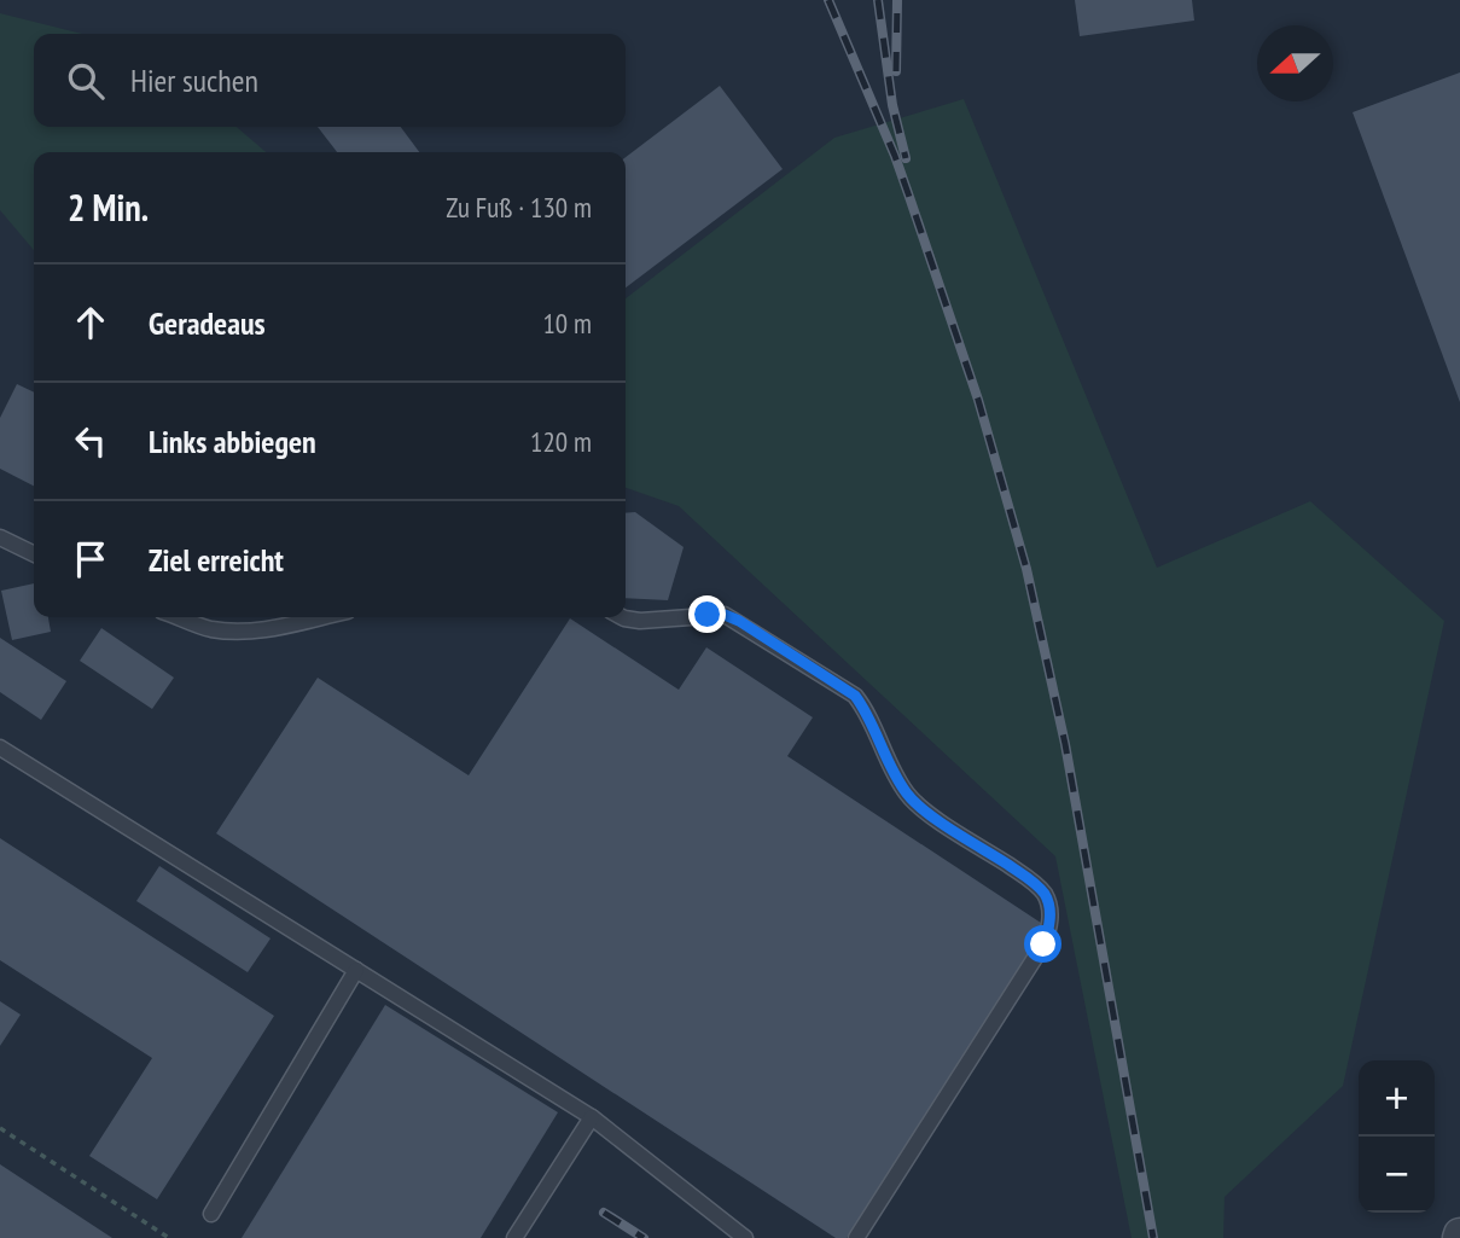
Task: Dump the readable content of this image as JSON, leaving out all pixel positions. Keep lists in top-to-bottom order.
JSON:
{
  "north": "left",
  "page": {
    "search": "Hier suchen",
    "heading": ["2 Min.", "Zu Fuß · 130 m"],
    "list": [
      ["Geradeaus", "10 m"],
      ["Links abbiegen", "120 m"],
      "Ziel erreicht"
    ],
    "map_buttons": ["+", "−"]
  }
}
